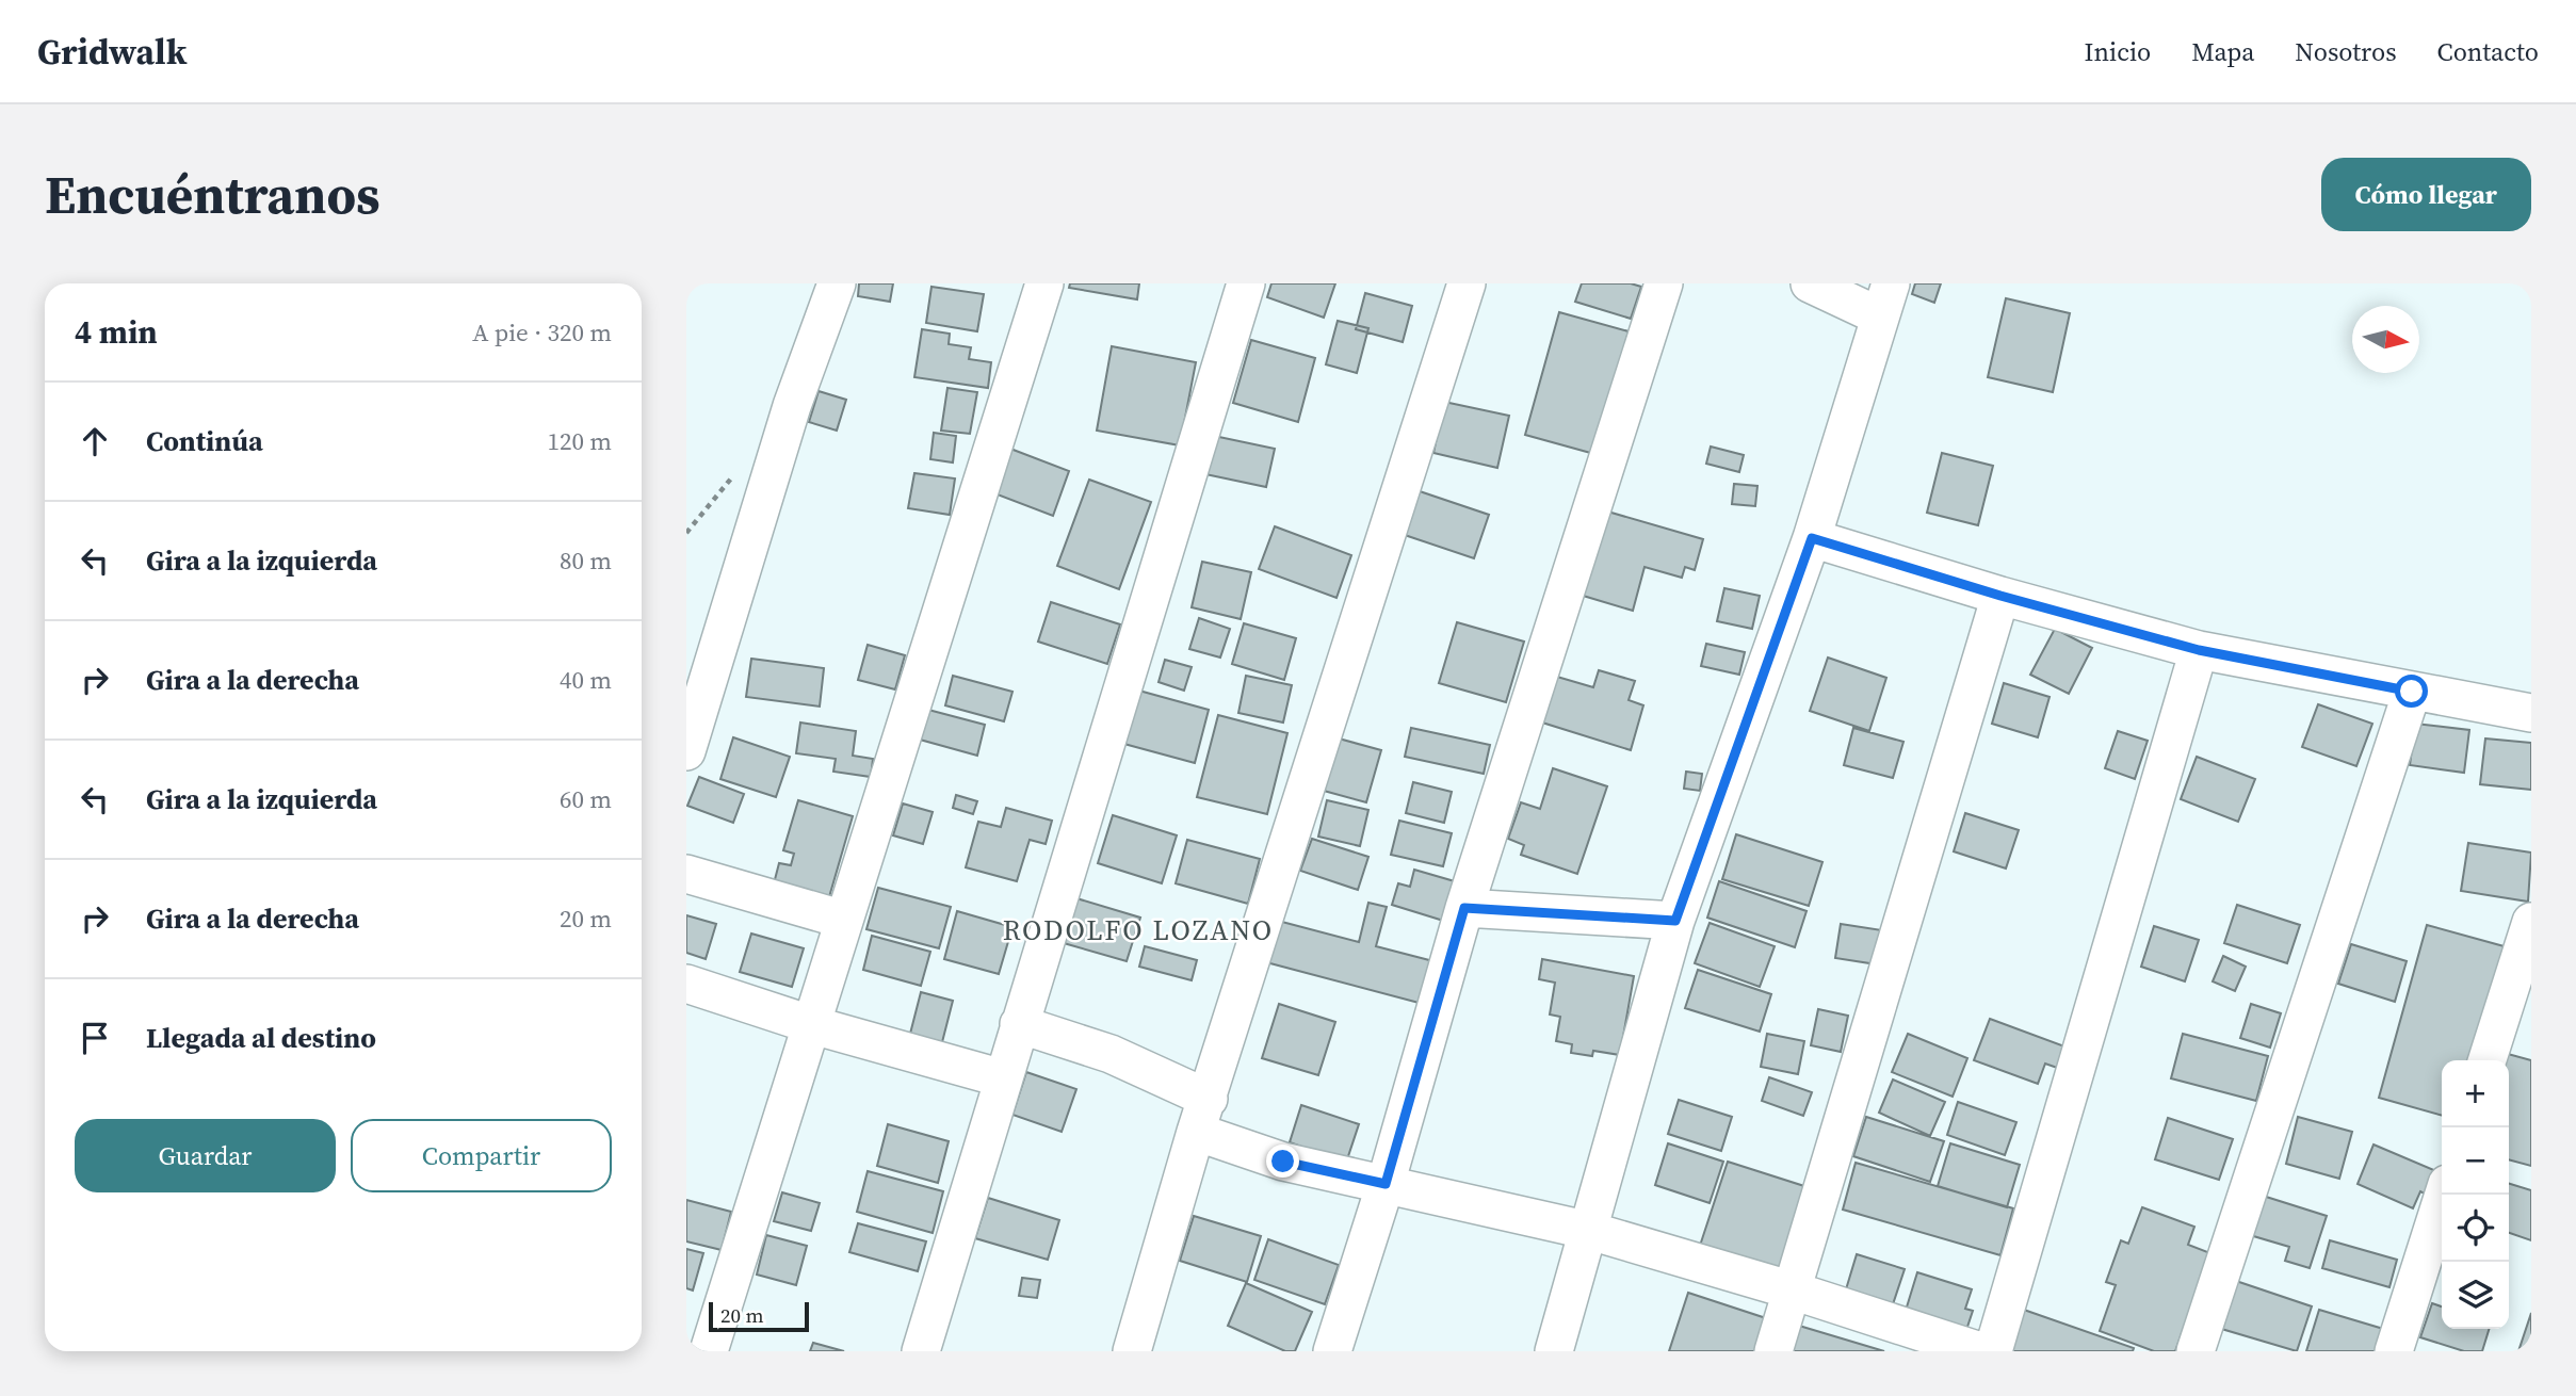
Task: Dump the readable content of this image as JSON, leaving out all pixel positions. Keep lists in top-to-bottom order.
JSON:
{
  "districts": ["RODOLFO LOZANO"],
  "scale_bar": "20 m",
  "north": "right",
  "page": {
    "header": "Gridwalk",
    "nav": [
      "Inicio",
      "Mapa",
      "Nosotros",
      "Contacto"
    ],
    "buttons": [
      "Cómo llegar",
      ["Guardar", "Compartir"]
    ],
    "title": "Encuéntranos",
    "heading": ["4 min", "A pie · 320 m"],
    "list": [
      ["Continúa", "120 m"],
      ["Gira a la izquierda", "80 m"],
      ["Gira a la derecha", "40 m"],
      ["Gira a la izquierda", "60 m"],
      ["Gira a la derecha", "20 m"],
      "Llegada al destino"
    ],
    "map_buttons": ["+", "−"],
    "scale": "20 m"
  }
}
